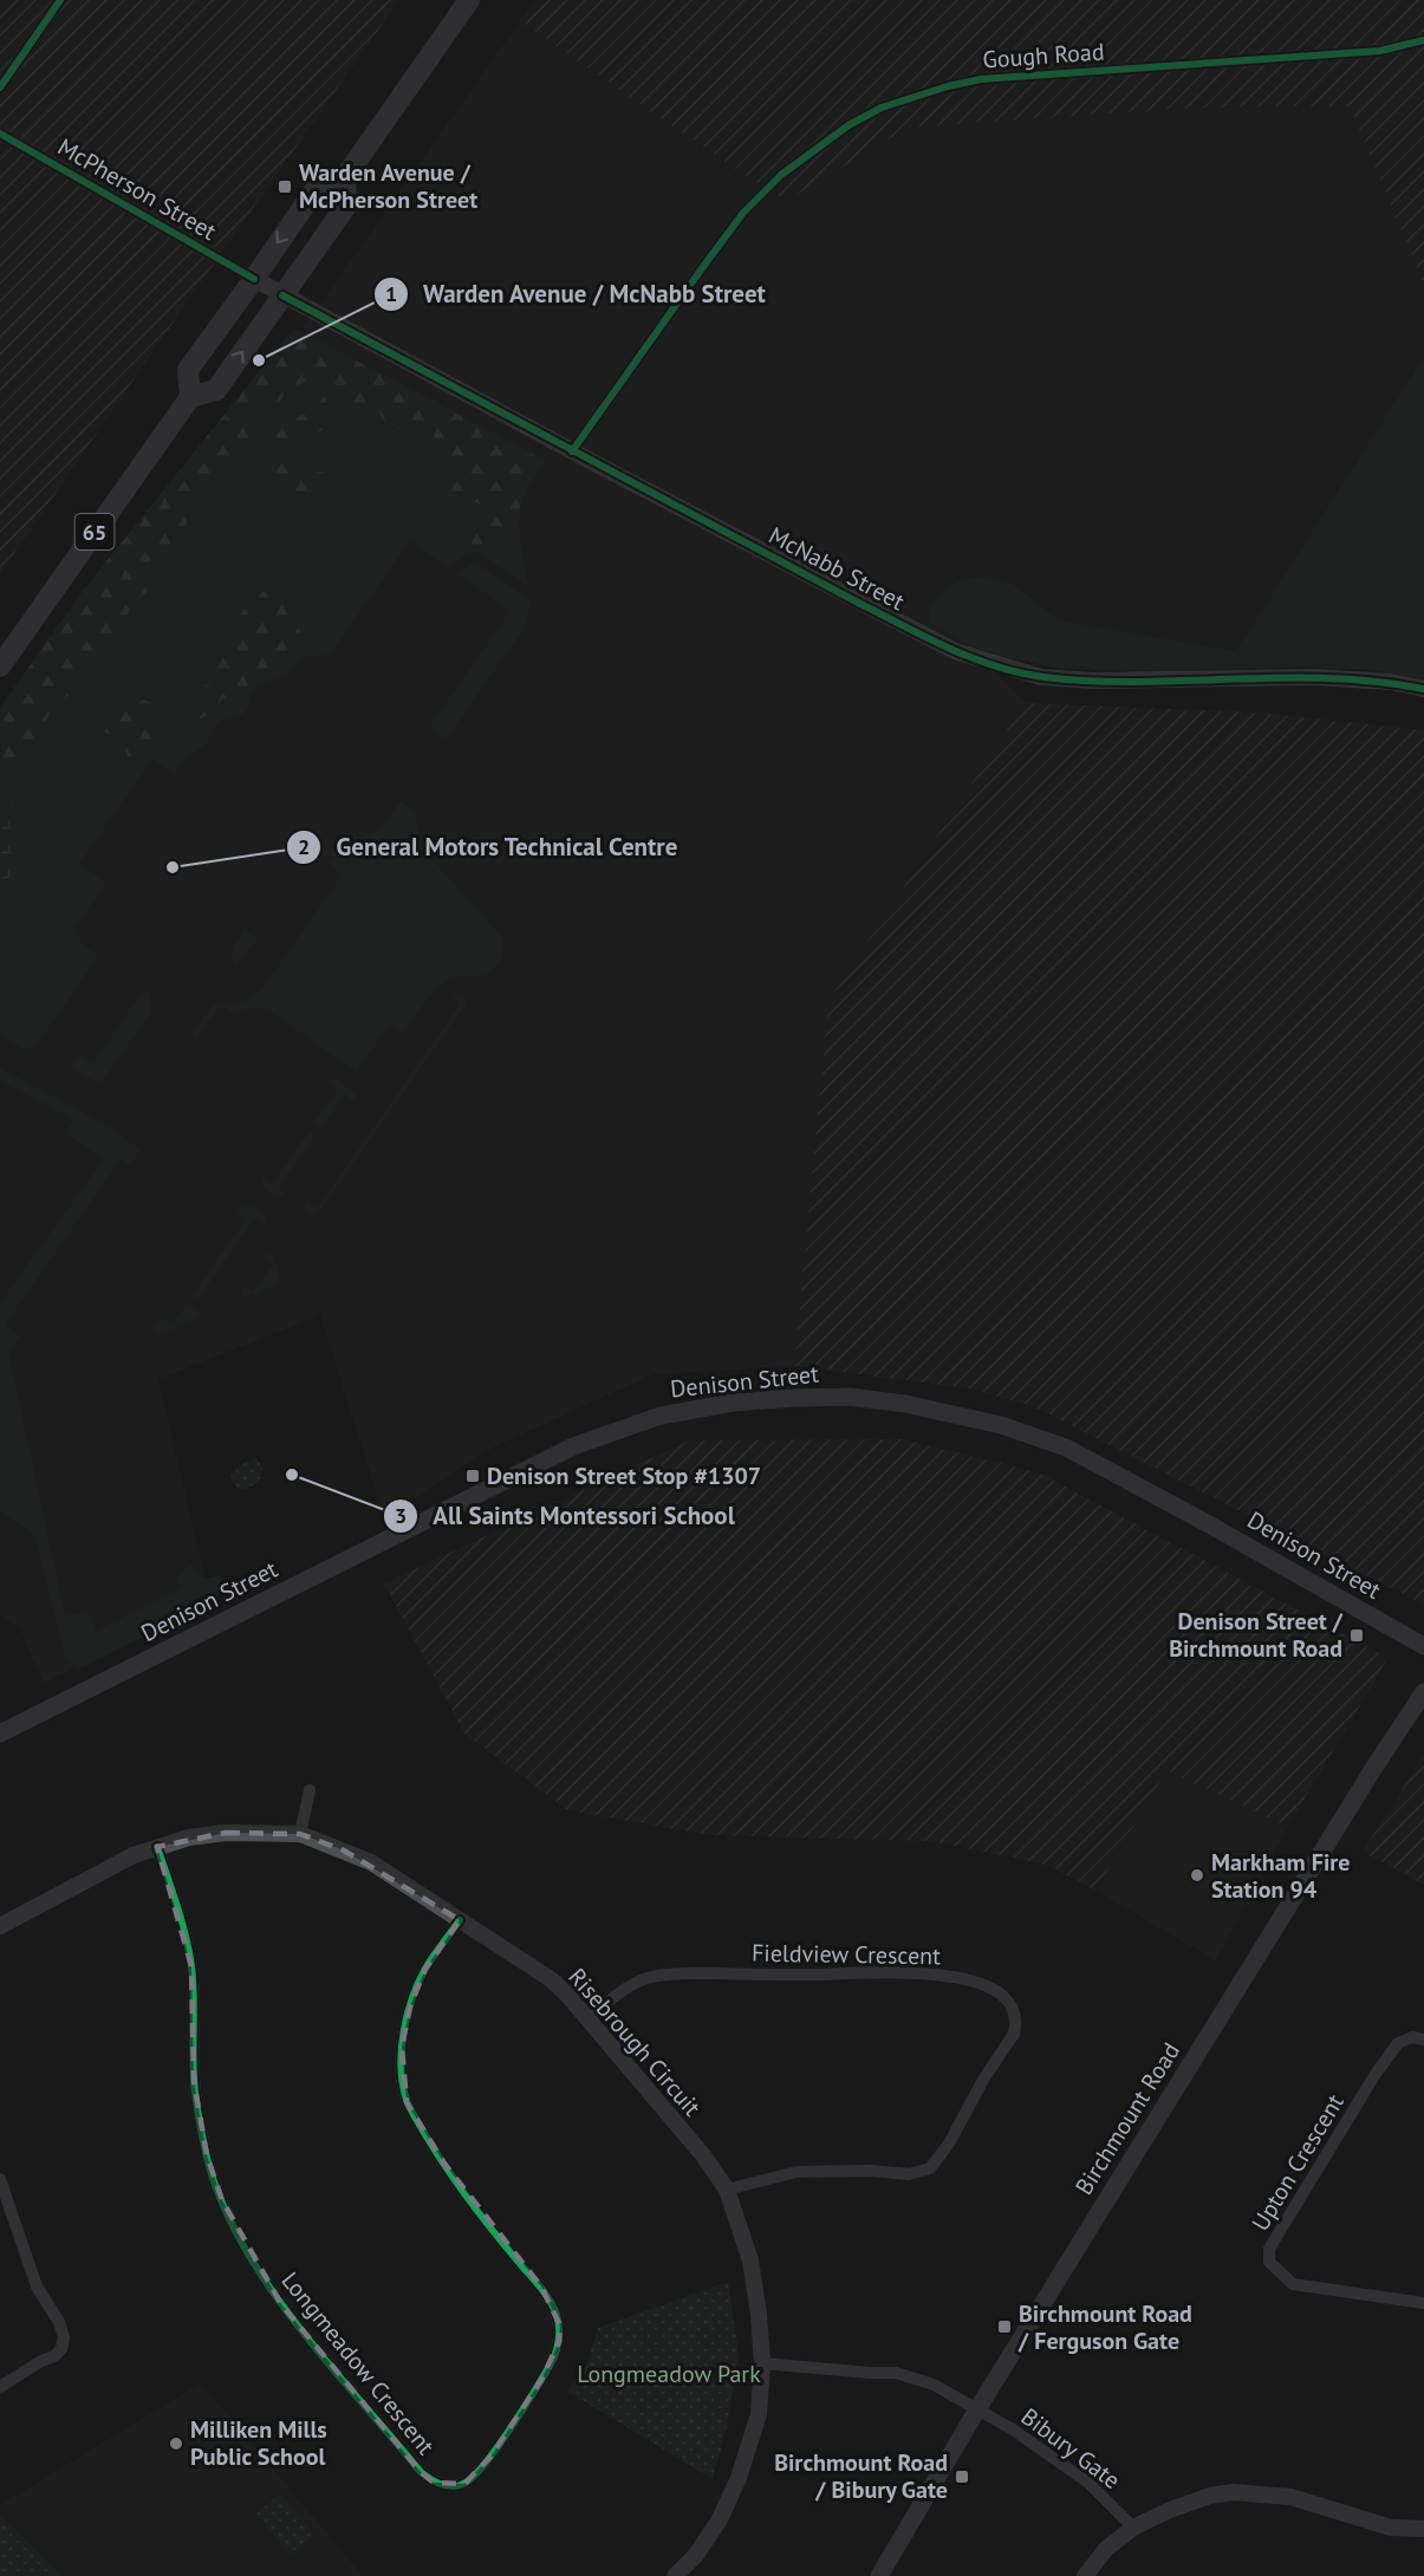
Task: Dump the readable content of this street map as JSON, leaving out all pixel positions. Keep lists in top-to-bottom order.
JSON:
{
  "streets": {
    "main road": ["65", "Denison Street", "Birchmount Road"],
    "street": [
      "Gough Road",
      "McPherson Street",
      "McNabb Street",
      "Fieldview Crescent",
      "Risebrough Circuit",
      "Upton Crescent",
      "Longmeadow Crescent",
      "Bibury Gate"
    ]
  },
  "crossings": [
    ["Gough Road", "McNabb Street"],
    ["McPherson Street", "McNabb Street"],
    ["Fieldview Crescent", "Risebrough Circuit"],
    ["Risebrough Circuit", "Longmeadow Crescent"],
    ["Risebrough Circuit", "Bibury Gate"],
    ["Birchmount Road", "Bibury Gate"]
  ],
  "parks": ["Longmeadow Park"],
  "places": {
    "transit": [
      "Warden Avenue / McPherson Street",
      "Denison Street Stop #1307",
      "Denison Street / Birchmount Road",
      "Birchmount Road / Ferguson Gate",
      "Birchmount Road / Bibury Gate"
    ],
    "other": [
      "Warden Avenue / McNabb Street",
      "General Motors Technical Centre",
      "All Saints Montessori School",
      "Markham Fire Station 94",
      "Milliken Mills Public School"
    ]
  }
}
